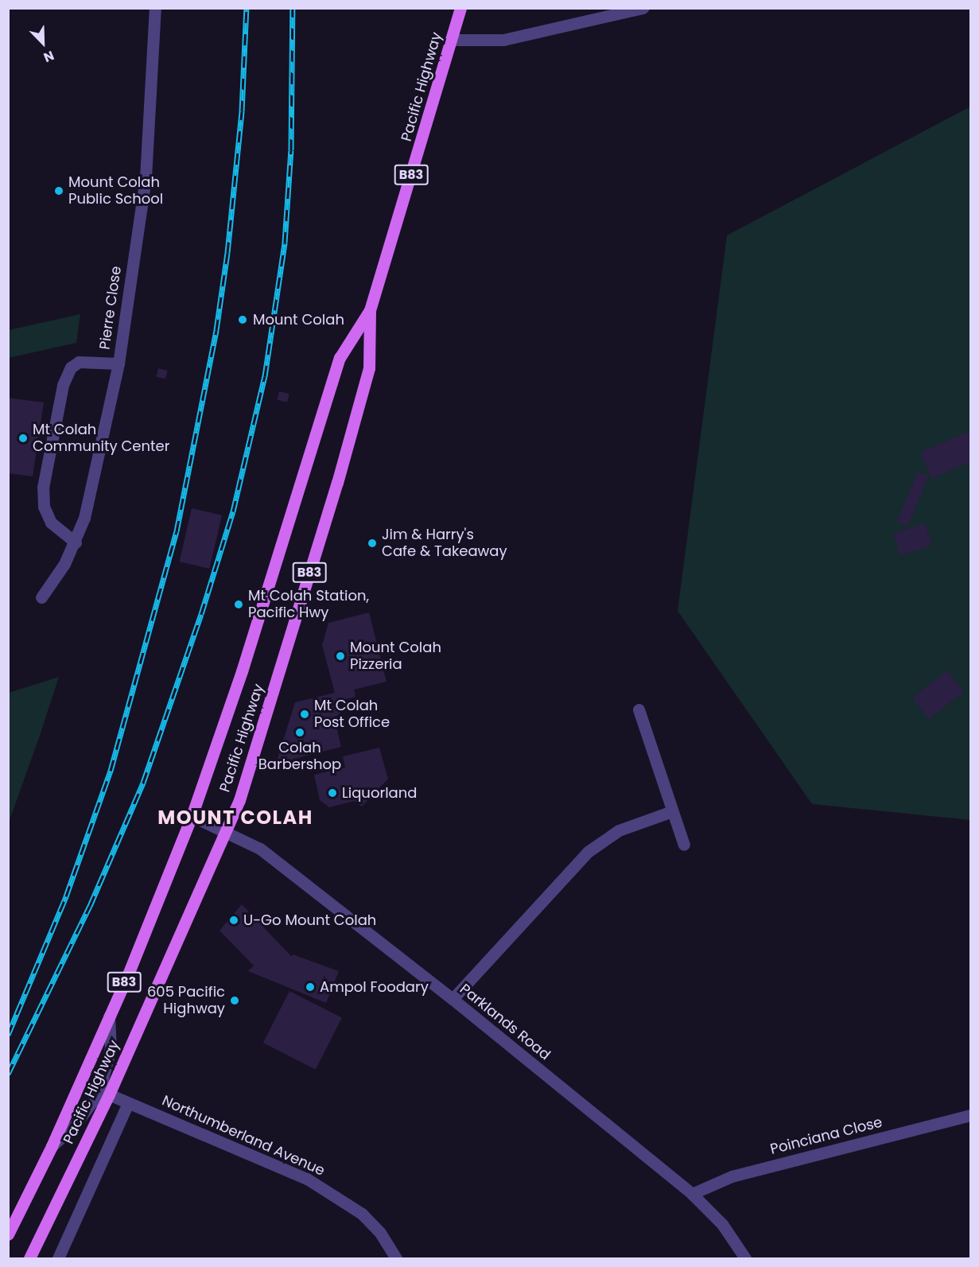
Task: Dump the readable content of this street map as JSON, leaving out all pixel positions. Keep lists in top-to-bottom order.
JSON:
{
  "streets": {
    "main road": ["Pacific Highway", "B83"],
    "street": [
      "Pierre Close",
      "Parklands Road",
      "Northumberland Avenue",
      "Poinciana Close"
    ]
  },
  "crossings": [
    ["Pacific Highway", "Parklands Road"],
    ["Pacific Highway", "Northumberland Avenue"],
    ["Parklands Road", "Poinciana Close"]
  ],
  "districts": ["MOUNT COLAH"],
  "places": [
    "Mount Colah Public School",
    "Mount Colah",
    "Mt Colah Community Center",
    "Jim & Harry's Cafe & Takeaway",
    "Mt Colah Station, Pacific Hwy",
    "Mount Colah Pizzeria",
    "Mt Colah Post Office",
    "Colah Barbershop",
    "Liquorland",
    "U-Go Mount Colah",
    "Ampol Foodary",
    "605 Pacific Highway"
  ],
  "north": "bottom right"
}
